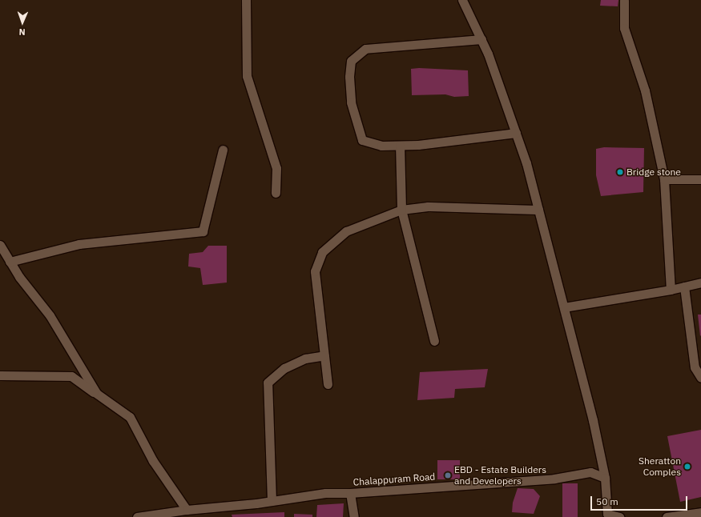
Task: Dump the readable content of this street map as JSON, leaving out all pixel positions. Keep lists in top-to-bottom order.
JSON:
{
  "streets": {
    "street": ["Chalappuram Road"]
  },
  "places": ["Bridge stone", "Sheratton Comples", "EBD - Estate Builders and Developers"],
  "scale_bar": "50 m",
  "north": "bottom"
}
